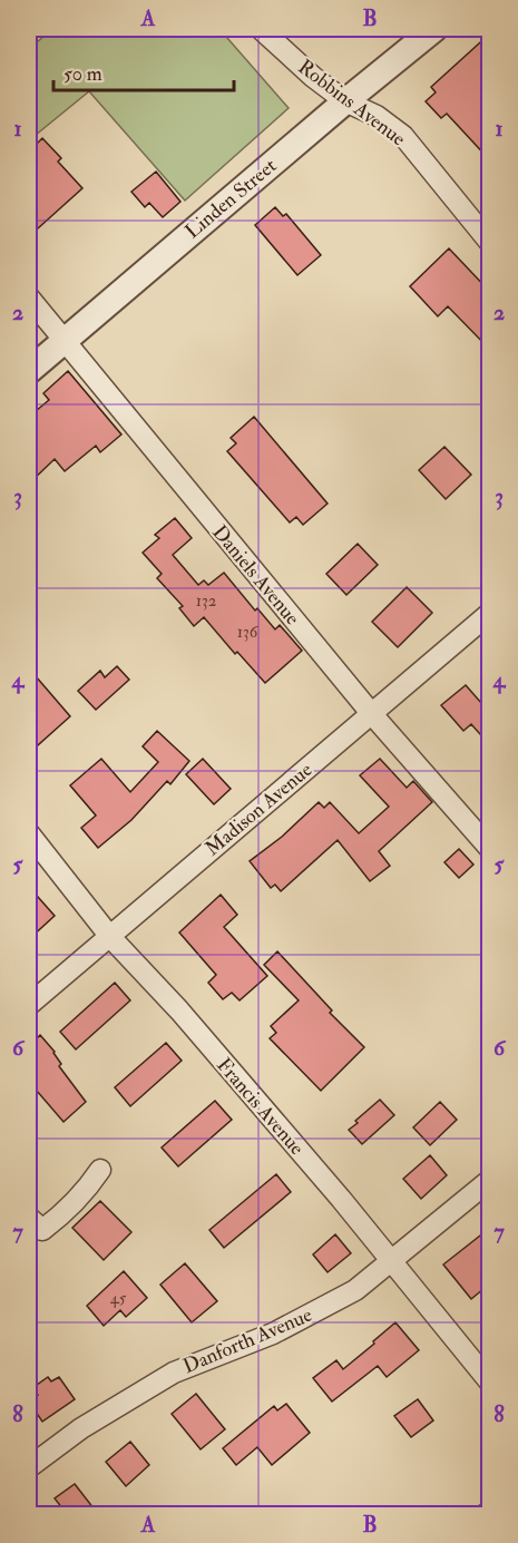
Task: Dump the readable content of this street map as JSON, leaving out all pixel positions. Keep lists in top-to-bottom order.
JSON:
{
  "streets": {
    "street": [
      "Robbins Avenue",
      "Linden Street",
      "Daniels Avenue",
      "Madison Avenue",
      "Francis Avenue",
      "Danforth Avenue"
    ]
  },
  "crossings": [
    ["Robbins Avenue", "Linden Street"],
    ["Linden Street", "Daniels Avenue"],
    ["Daniels Avenue", "Madison Avenue"],
    ["Madison Avenue", "Francis Avenue"],
    ["Francis Avenue", "Danforth Avenue"]
  ],
  "house_numbers": ["132", "136", "45"],
  "scale_bar": "50 m",
  "grid": {
    "columns": ["A", "B"],
    "rows": [
      "1",
      "2",
      "3",
      "4",
      "5",
      "6",
      "7",
      "8"
    ]
  }
}
